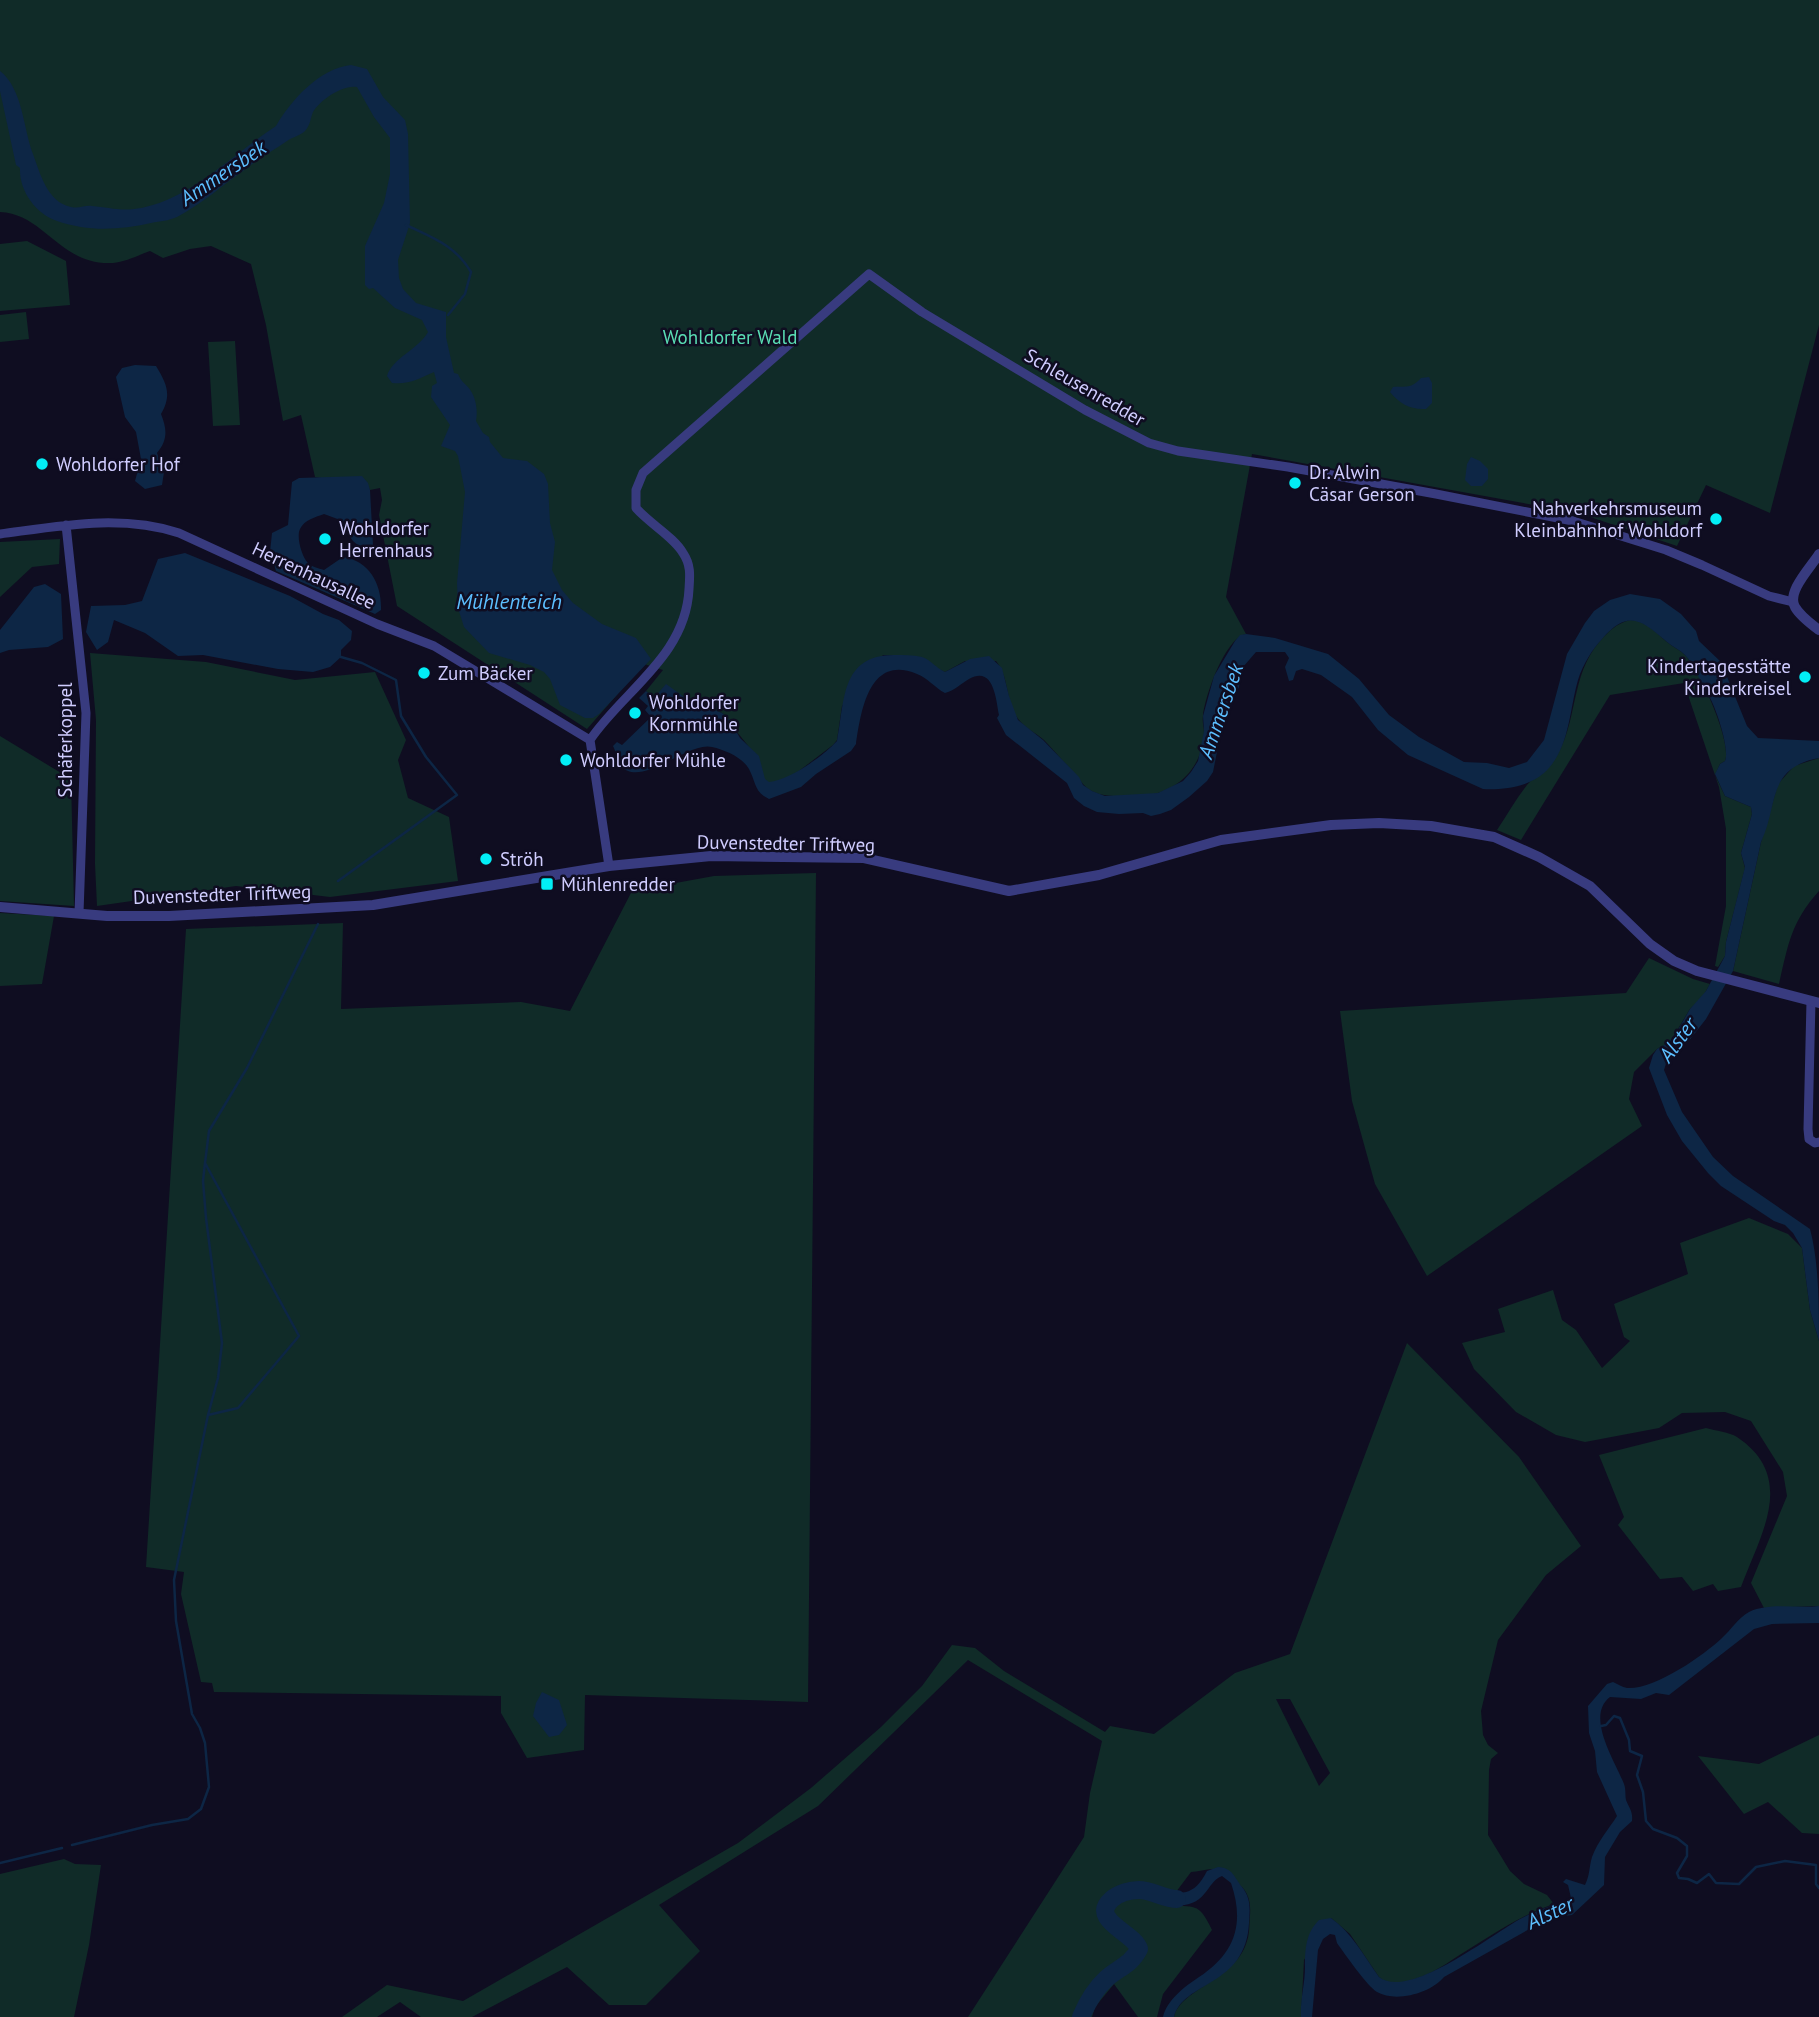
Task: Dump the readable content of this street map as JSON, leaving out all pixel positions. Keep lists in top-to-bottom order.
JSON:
{
  "streets": {
    "street": [
      "Schleusenredder",
      "Herrenhausallee",
      "Schäferkoppel",
      "Duvenstedter Triftweg"
    ]
  },
  "crossings": [
    ["Schleusenredder", "Herrenhausallee"],
    ["Herrenhausallee", "Schäferkoppel"],
    ["Schäferkoppel", "Duvenstedter Triftweg"]
  ],
  "water": ["Ammersbek", "Mühlenteich", "Alster"],
  "parks": ["Wohldorfer Wald"],
  "places": {
    "other": [
      "Wohldorfer Hof",
      "Dr. Alwin Cäsar Gerson",
      "Nahverkehrsmuseum Kleinbahnhof Wohldorf",
      "Wohldorfer Herrenhaus",
      "Zum Bäcker",
      "Kindertagesstätte Kinderkreisel",
      "Wohldorfer Kornmühle",
      "Wohldorfer Mühle",
      "Ströh"
    ],
    "transit": ["Mühlenredder"]
  }
}
